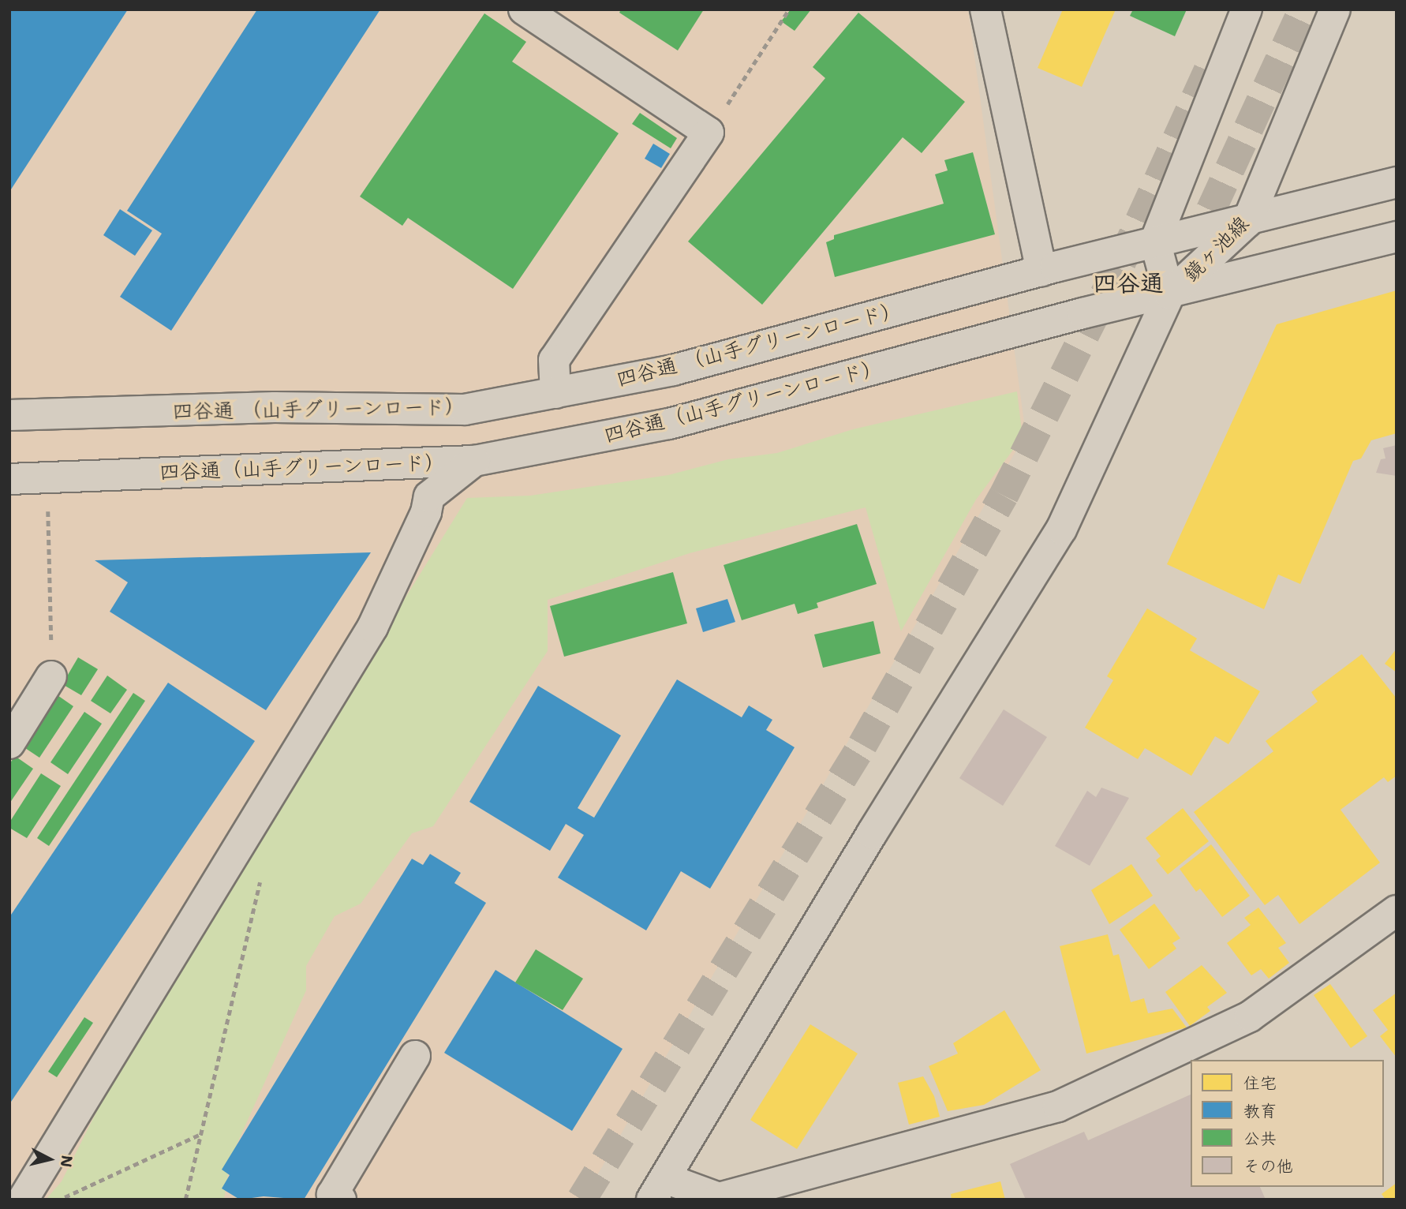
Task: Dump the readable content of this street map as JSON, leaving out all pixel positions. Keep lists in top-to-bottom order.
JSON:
{
  "streets": {
    "street": ["鏡ヶ池線", "四谷通 （山手グリーンロード）", "四谷通（山手グリーンロード）"]
  },
  "crossings": [
    ["鏡ヶ池線", "四谷通 （山手グリーンロード）"],
    ["鏡ヶ池線", "四谷通（山手グリーンロード）"]
  ],
  "districts": ["四谷通"],
  "legend": [
    "住宅",
    "教育",
    "公共",
    "その他"
  ],
  "north": "right"
}
